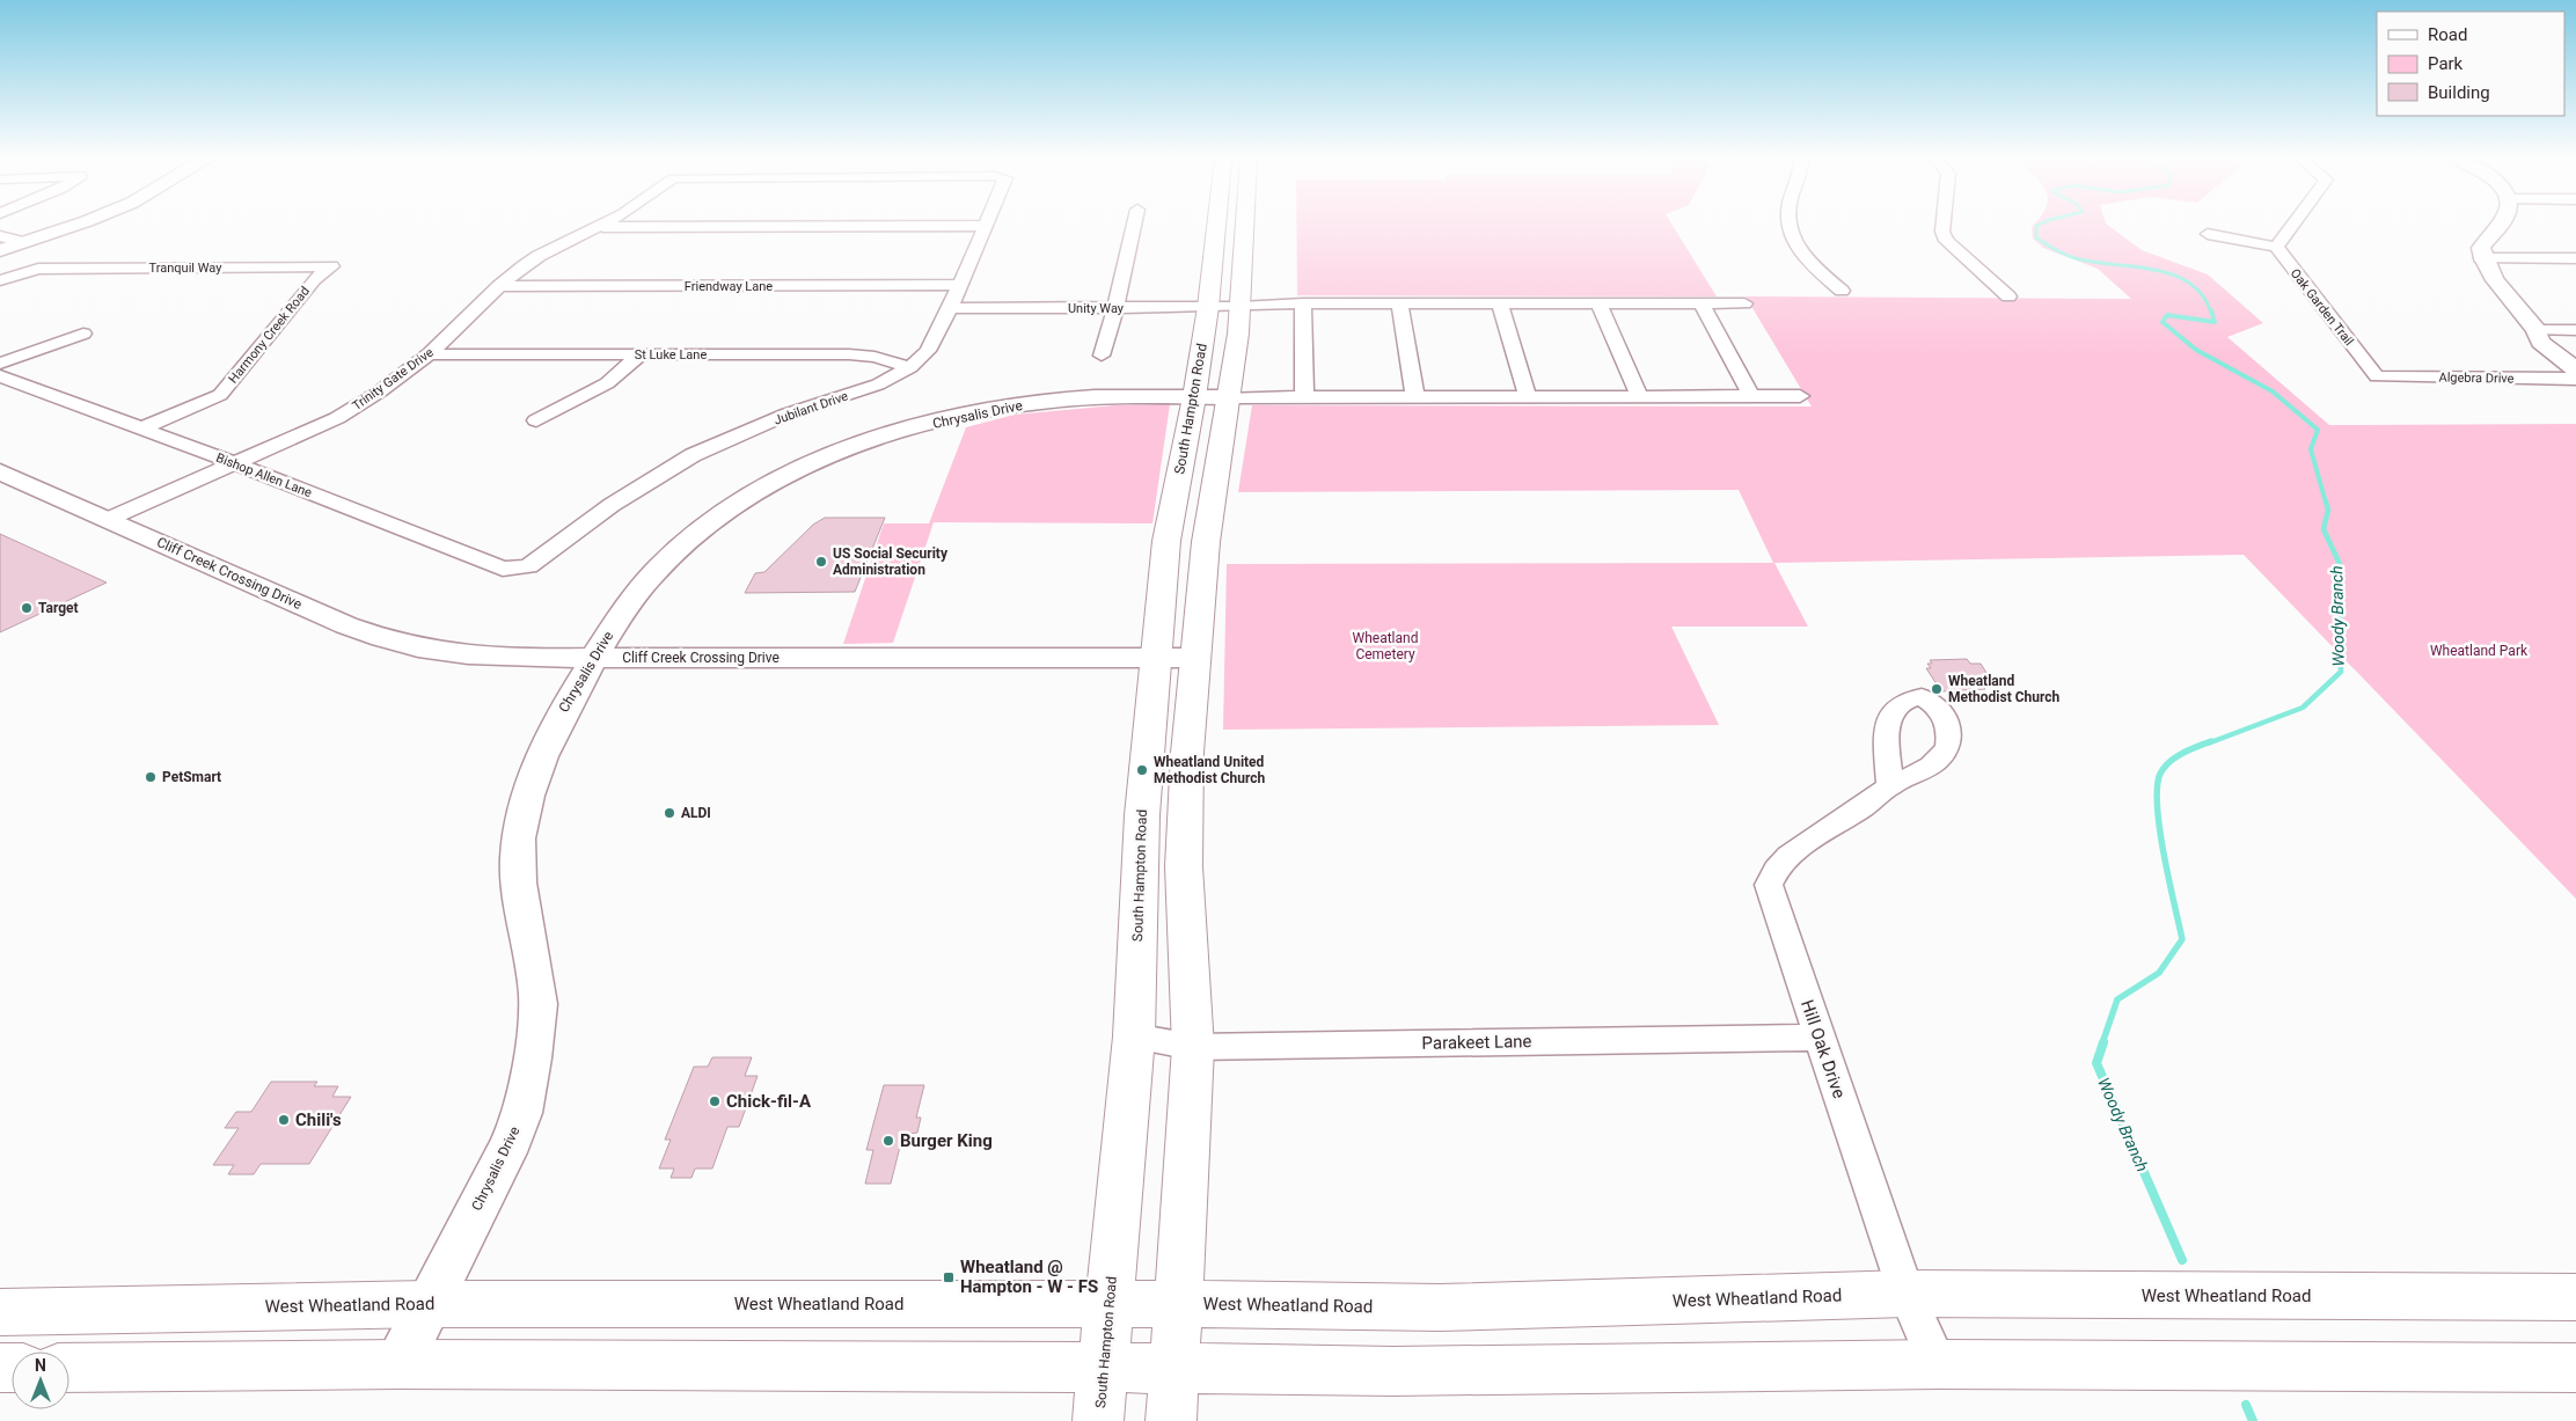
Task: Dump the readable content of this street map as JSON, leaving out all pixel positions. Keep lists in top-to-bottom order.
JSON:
{
  "streets": {
    "main road": ["South Hampton Road", "West Wheatland Road"],
    "street": [
      "Tranquil Way",
      "Friendway Lane",
      "Oak Garden Trail",
      "Unity Way",
      "Harmony Creek Road",
      "St Luke Lane",
      "Algebra Drive",
      "Trinity Gate Drive",
      "Jubilant Drive",
      "Chrysalis Drive",
      "Bishop Allen Lane",
      "Cliff Creek Crossing Drive",
      "Parakeet Lane",
      "Hill Oak Drive"
    ]
  },
  "crossings": [
    ["Tranquil Way", "Harmony Creek Road"],
    ["Friendway Lane", "Trinity Gate Drive"],
    ["Friendway Lane", "Jubilant Drive"],
    ["Oak Garden Trail", "Algebra Drive"],
    ["Unity Way", "Jubilant Drive"],
    ["Unity Way", "South Hampton Road"],
    ["Harmony Creek Road", "Bishop Allen Lane"],
    ["St Luke Lane", "Trinity Gate Drive"],
    ["St Luke Lane", "Jubilant Drive"],
    ["Trinity Gate Drive", "Bishop Allen Lane"],
    ["Trinity Gate Drive", "Cliff Creek Crossing Drive"],
    ["Jubilant Drive", "Bishop Allen Lane"],
    ["South Hampton Road", "Chrysalis Drive"],
    ["South Hampton Road", "Cliff Creek Crossing Drive"],
    ["South Hampton Road", "Parakeet Lane"],
    ["South Hampton Road", "West Wheatland Road"],
    ["Chrysalis Drive", "Cliff Creek Crossing Drive"],
    ["Chrysalis Drive", "West Wheatland Road"],
    ["Parakeet Lane", "Hill Oak Drive"],
    ["Hill Oak Drive", "West Wheatland Road"]
  ],
  "water": ["Woody Branch"],
  "parks": ["Wheatland Cemetery", "Wheatland Park"],
  "places": {
    "other": [
      "US Social Security Administration",
      "Target",
      "Wheatland Methodist Church",
      "Wheatland United Methodist Church",
      "PetSmart",
      "ALDI",
      "Chick-fil-A",
      "Chili's",
      "Burger King"
    ],
    "transit": ["Wheatland @ Hampton - W - FS"]
  },
  "legend": ["Road", "Park", "Building"],
  "north": "top"
}
